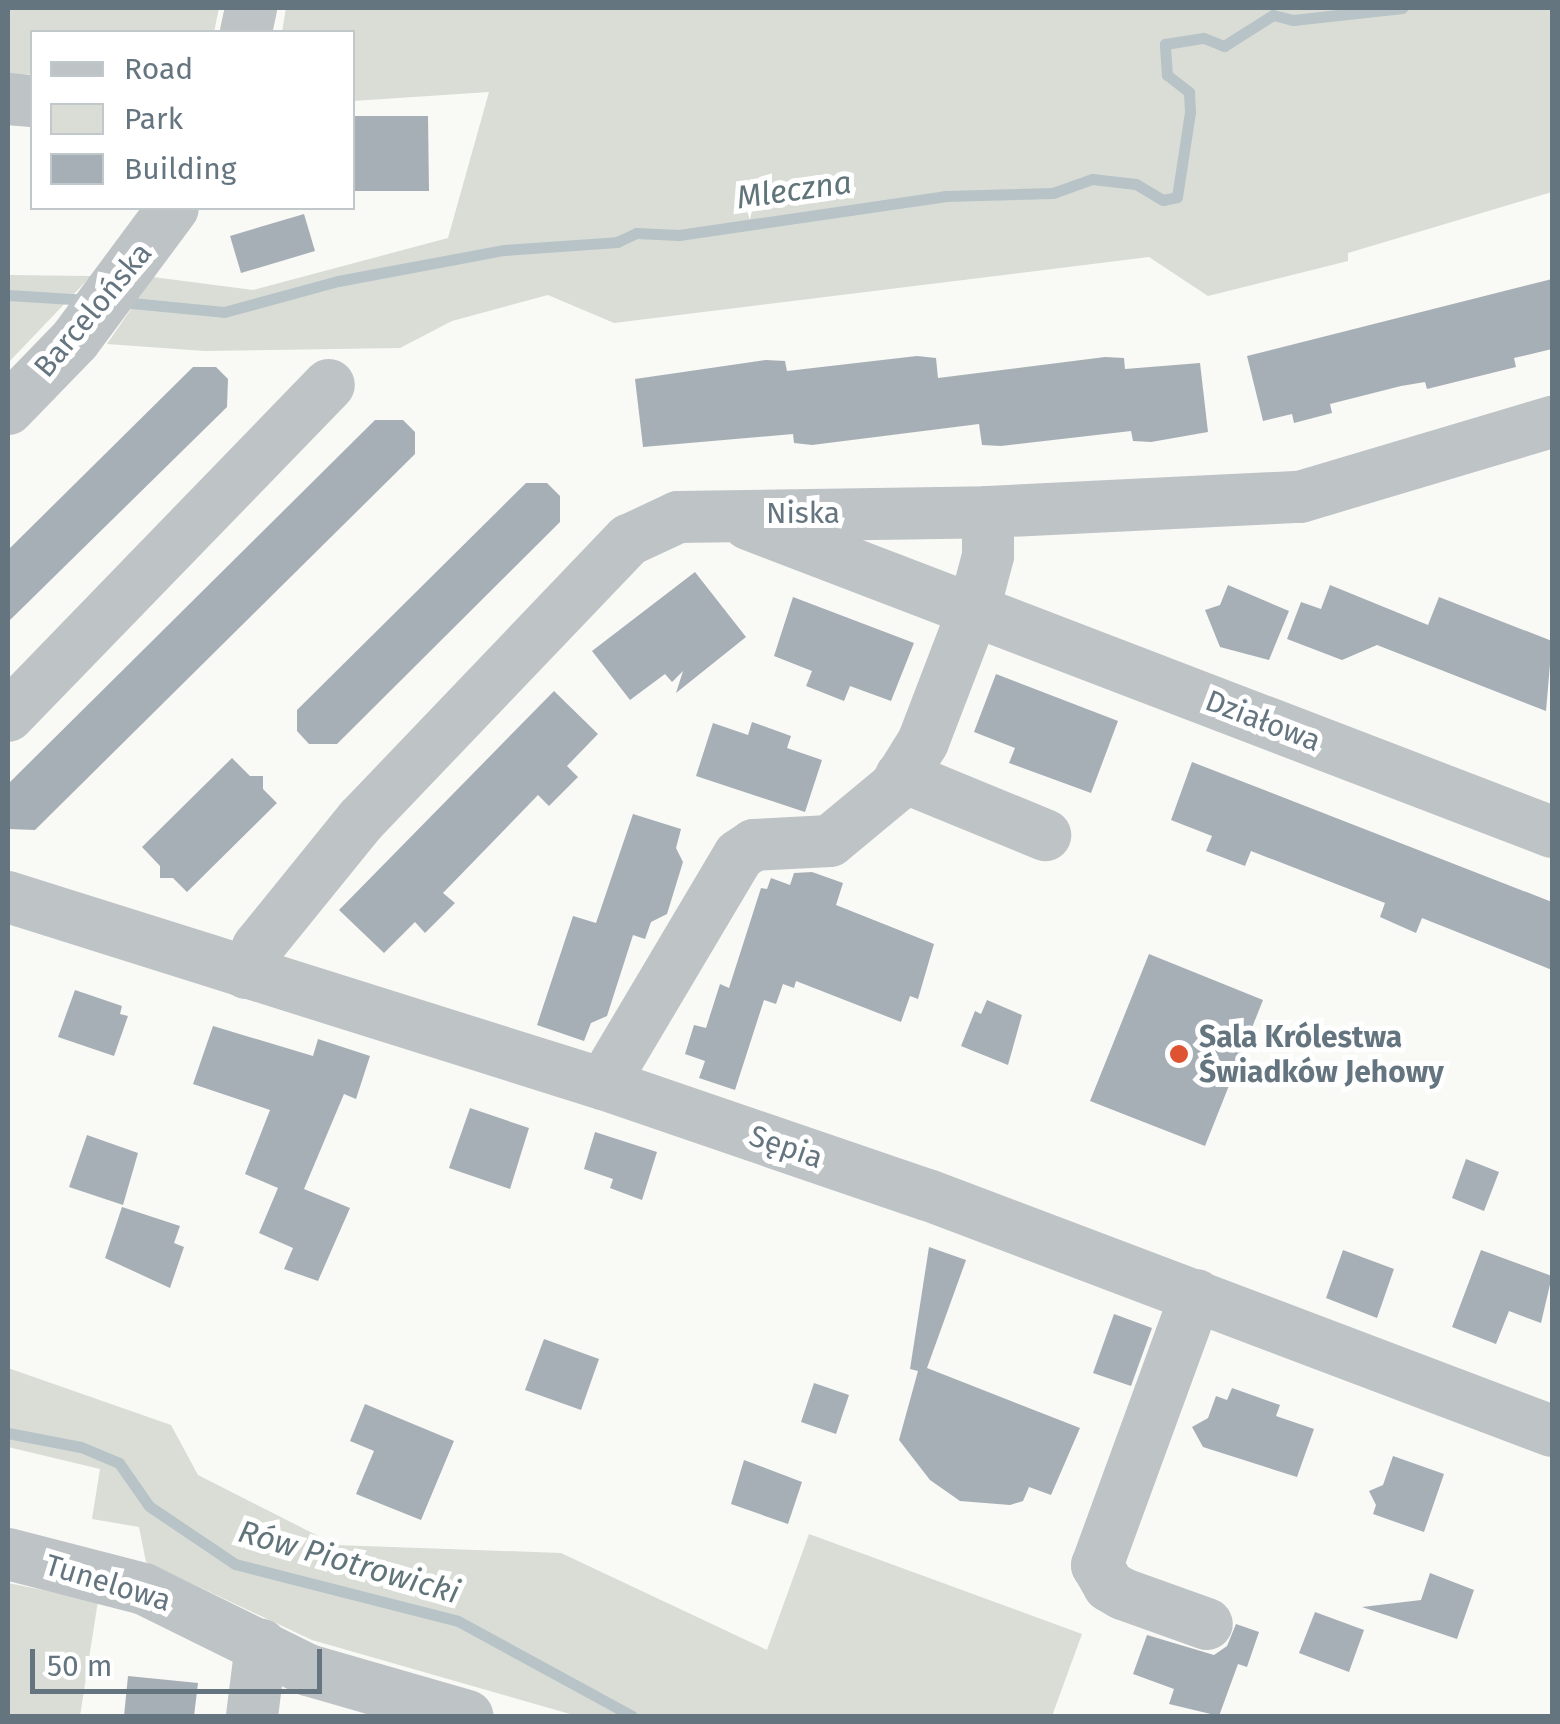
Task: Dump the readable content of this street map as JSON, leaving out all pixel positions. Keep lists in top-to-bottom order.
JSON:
{
  "streets": {
    "street": [
      "Barcelońska",
      "Niska",
      "Działowa",
      "Sępia",
      "Tunelowa"
    ]
  },
  "crossings": [
    ["Niska", "Działowa"],
    ["Niska", "Sępia"]
  ],
  "water": ["Mleczna", "Rów Piotrowicki"],
  "places": ["Sala Królestwa Świadków Jehowy"],
  "legend": ["Road", "Park", "Building"],
  "scale_bar": "50 m"
}
